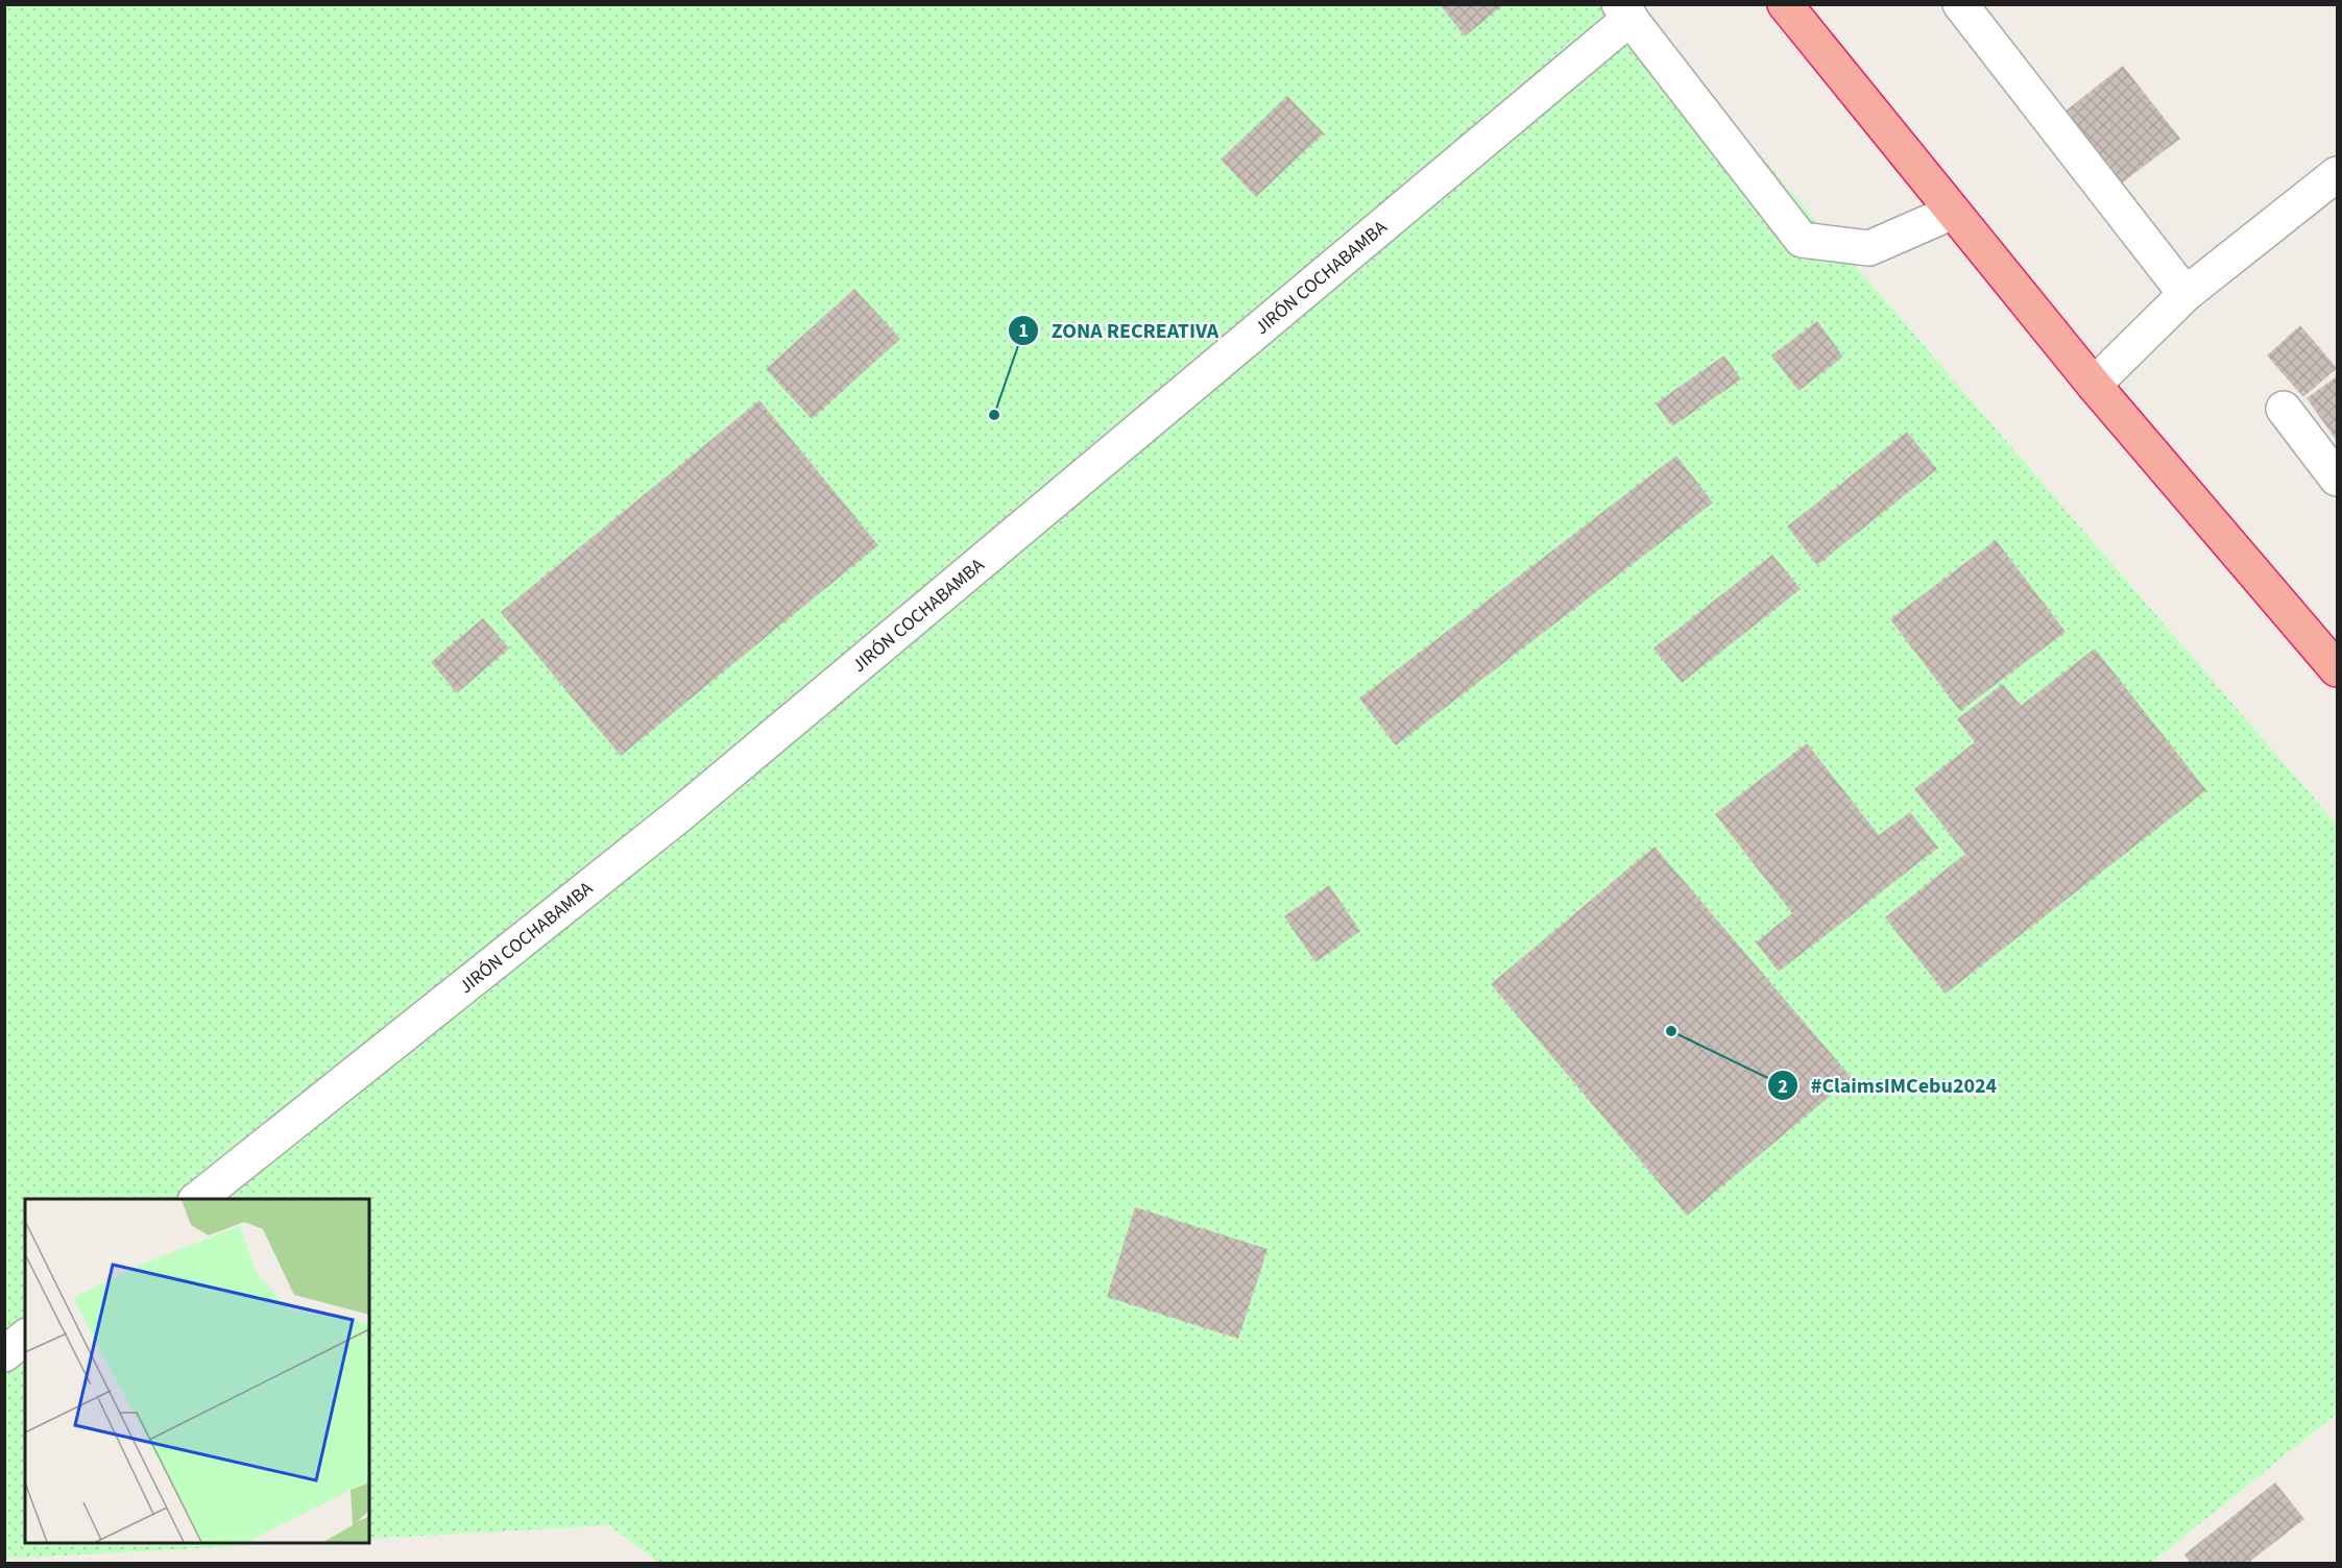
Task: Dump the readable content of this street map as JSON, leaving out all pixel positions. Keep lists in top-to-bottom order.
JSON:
{
  "streets": {
    "street": ["JIRÓN COCHABAMBA"]
  },
  "places": ["ZONA RECREATIVA", "#ClaimsIMCebu2024"]
}
